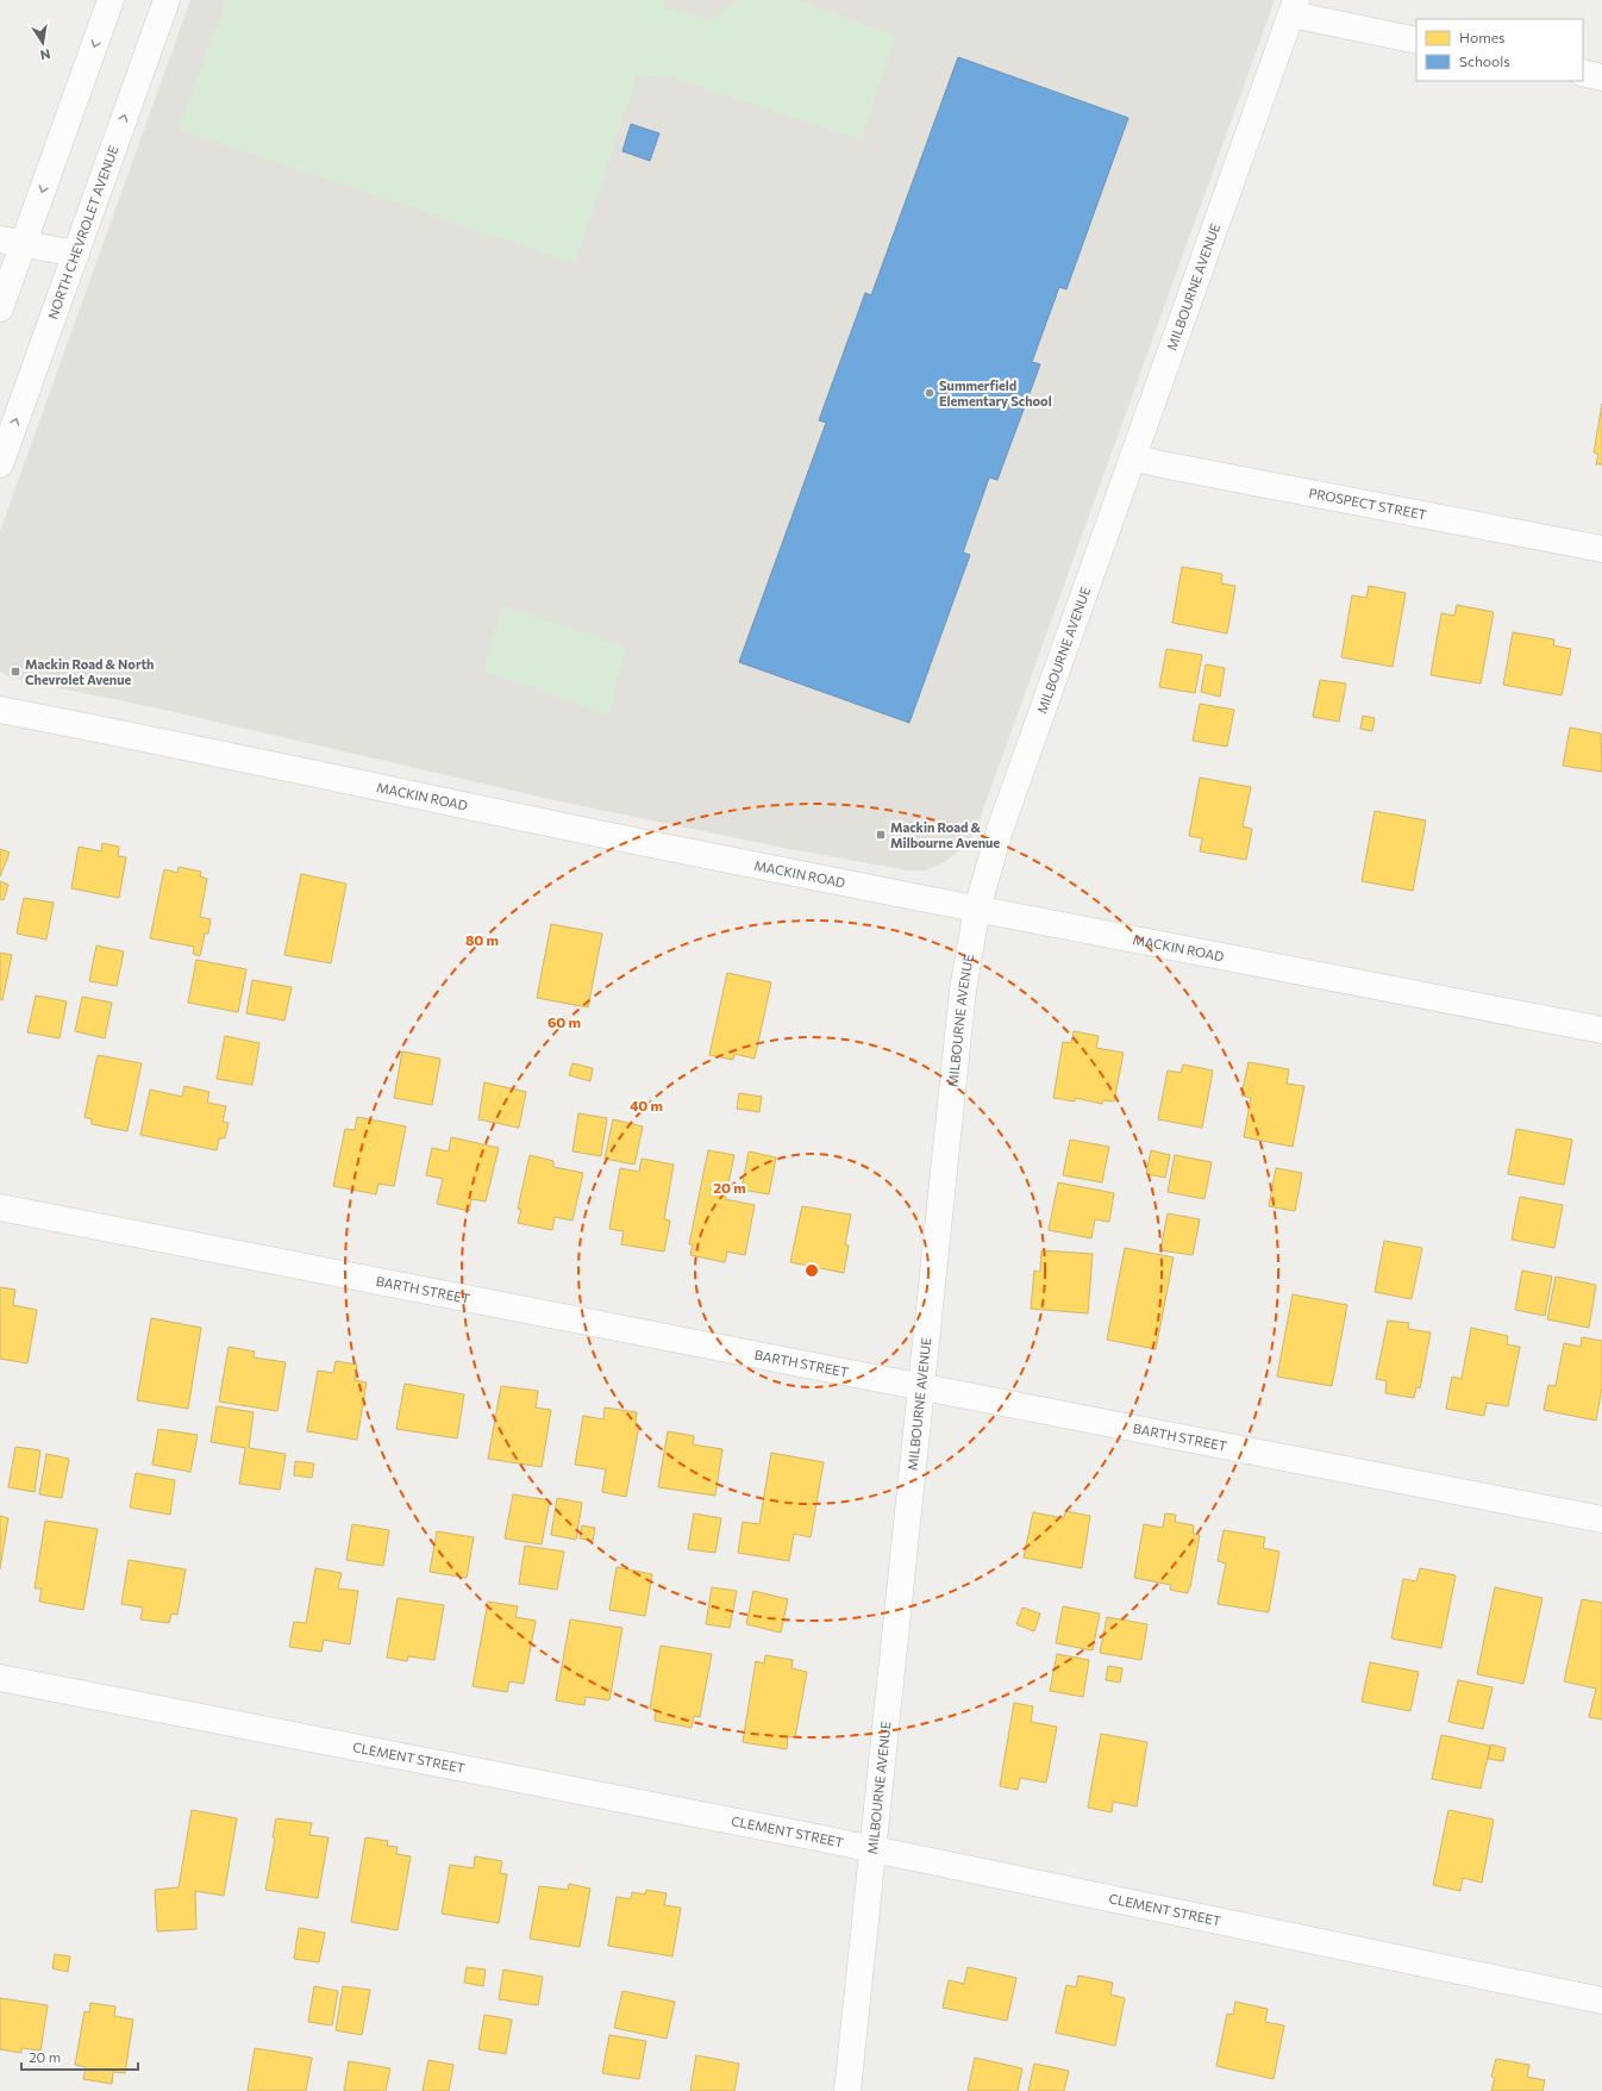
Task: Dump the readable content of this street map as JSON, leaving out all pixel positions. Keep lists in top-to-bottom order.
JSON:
{
  "streets": {
    "street": [
      "NORTH CHEVROLET AVENUE",
      "MILBOURNE AVENUE",
      "PROSPECT STREET",
      "MACKIN ROAD",
      "BARTH STREET",
      "CLEMENT STREET"
    ]
  },
  "crossings": [
    ["MILBOURNE AVENUE", "PROSPECT STREET"],
    ["MILBOURNE AVENUE", "MACKIN ROAD"],
    ["MILBOURNE AVENUE", "BARTH STREET"],
    ["MILBOURNE AVENUE", "CLEMENT STREET"]
  ],
  "places": {
    "other": ["Summerfield Elementary School"],
    "transit": ["Mackin Road & North Chevrolet Avenue", "Mackin Road & Milbourne Avenue"]
  },
  "legend": ["Homes", "Schools"],
  "scale_bar": "20 m",
  "north": "bottom",
  "rings": [
    "80 m",
    "60 m",
    "40 m",
    "20 m"
  ]
}
